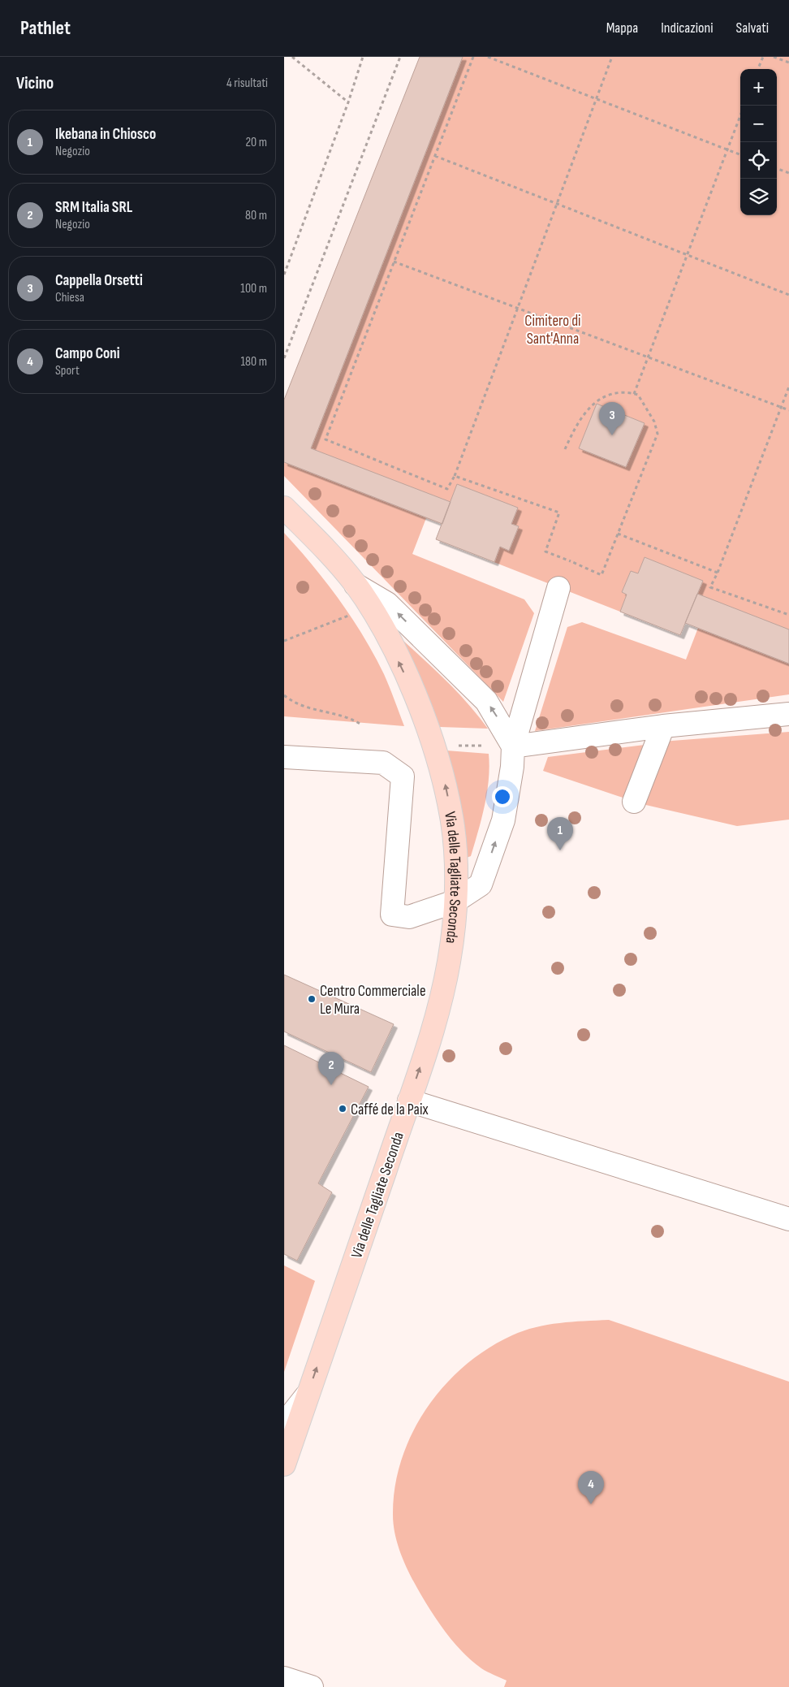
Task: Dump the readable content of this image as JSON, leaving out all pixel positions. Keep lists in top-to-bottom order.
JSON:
{
  "streets": {
    "main road": ["Via delle Tagliate Seconda"]
  },
  "one_way": ["Via delle Tagliate Seconda"],
  "parks": ["Cimitero di Sant'Anna"],
  "places": ["Centro Commerciale Le Mura", "Caffé de la Paix"],
  "page": {
    "header": "Pathlet",
    "nav": ["Mappa", "Indicazioni", "Salvati"],
    "heading": ["Vicino", "4 risultati"],
    "map_buttons": ["+", "−"],
    "list": [
      {
        "mark": "1",
        "name": "Ikebana in Chiosco",
        "note": "Negozio",
        "value": "20 m"
      },
      {
        "mark": "2",
        "name": "SRM Italia SRL",
        "note": "Negozio",
        "value": "80 m"
      },
      {
        "mark": "3",
        "name": "Cappella Orsetti",
        "note": "Chiesa",
        "value": "100 m"
      },
      {
        "mark": "4",
        "name": "Campo Coni",
        "note": "Sport",
        "value": "180 m"
      }
    ],
    "pins": [
      "3",
      "1",
      "2",
      "4"
    ]
  }
}
